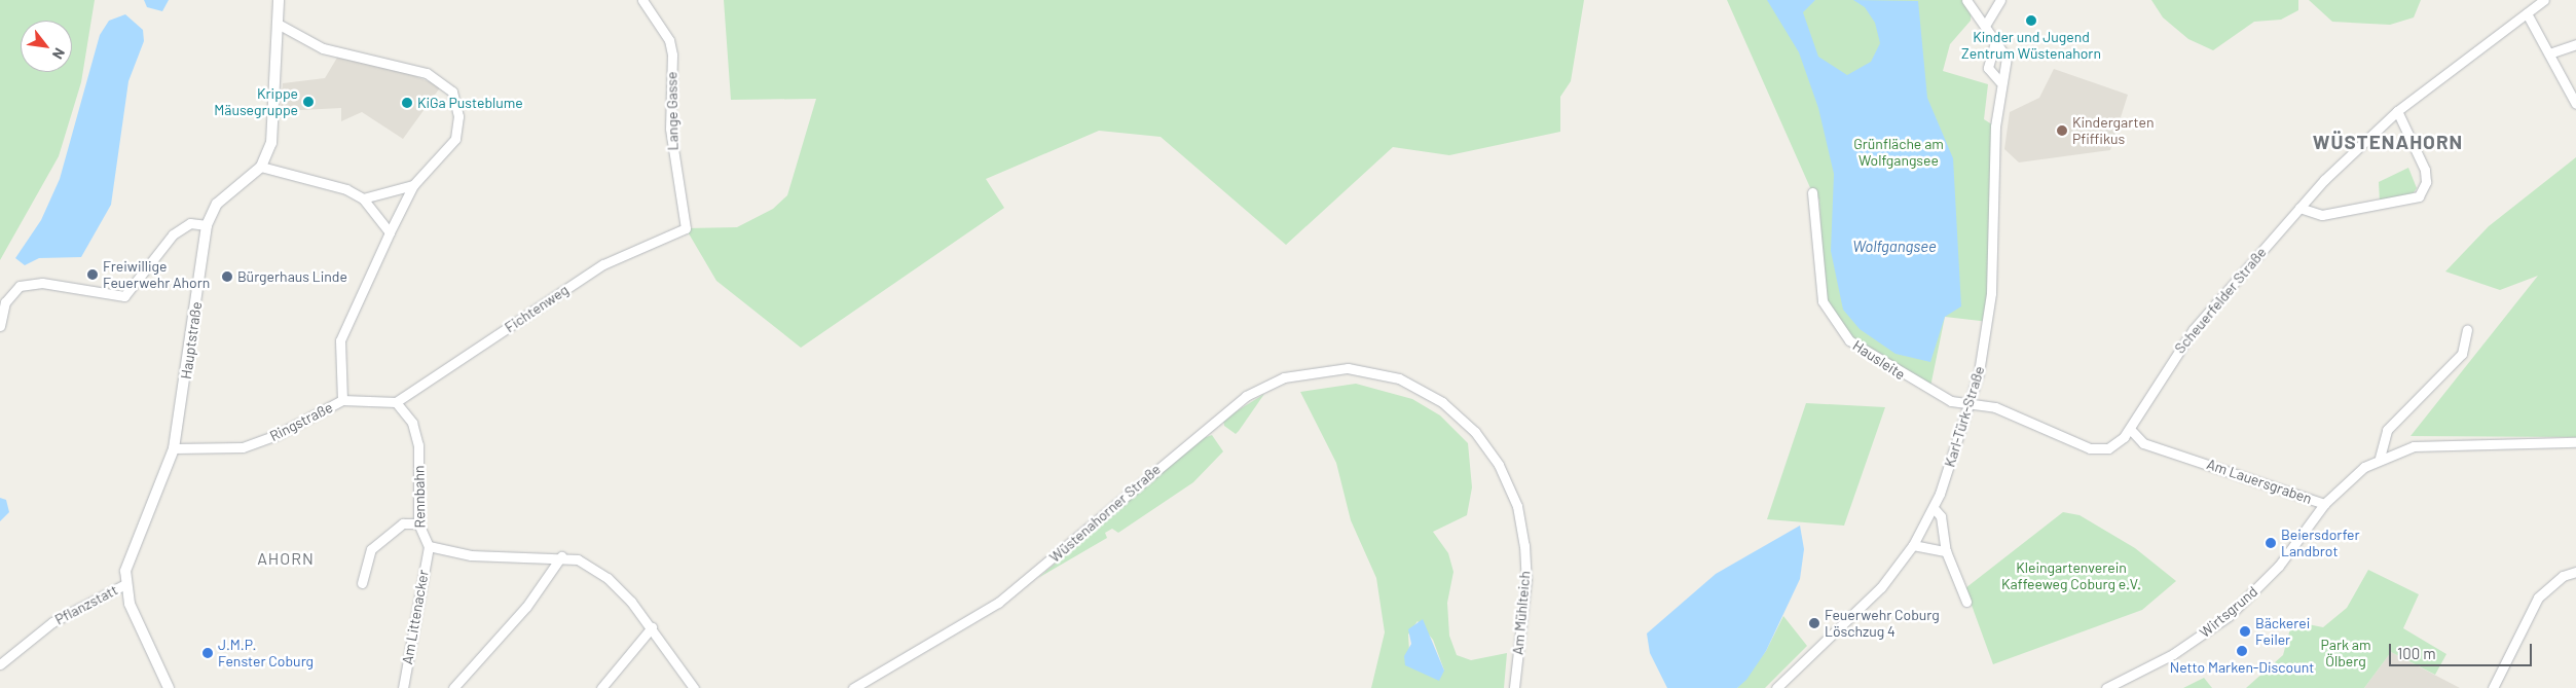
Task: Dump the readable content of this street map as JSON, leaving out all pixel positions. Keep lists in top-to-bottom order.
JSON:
{
  "streets": {
    "street": [
      "Lange Gasse",
      "Scheuerfelder Straße",
      "Fichtenweg",
      "Hauptstraße",
      "Hausleite",
      "Karl-Türk-Straße",
      "Ringstraße",
      "Am Lauersgraben",
      "Rennbahn",
      "Wüstenahorner Straße",
      "Pflanzstatt",
      "Wirtsgrund",
      "Am Mühlteich",
      "Am Littenacker"
    ]
  },
  "crossings": [
    ["Lange Gasse", "Fichtenweg"],
    ["Scheuerfelder Straße", "Hausleite"],
    ["Scheuerfelder Straße", "Karl-Türk-Straße"],
    ["Scheuerfelder Straße", "Am Lauersgraben"],
    ["Fichtenweg", "Rennbahn"],
    ["Hauptstraße", "Ringstraße"],
    ["Hauptstraße", "Pflanzstatt"],
    ["Hausleite", "Karl-Türk-Straße"],
    ["Am Lauersgraben", "Wirtsgrund"],
    ["Rennbahn", "Am Littenacker"],
    ["Wüstenahorner Straße", "Am Mühlteich"]
  ],
  "districts": ["WÜSTENAHORN", "AHORN"],
  "water": ["Wolfgangsee"],
  "parks": ["Grünfläche am Wolfgangsee", "Kleingartenverein Kaffeeweg Coburg e.V.", "Park am Ölberg"],
  "places": [
    "Kinder und Jugend Zentrum Wüstenahorn",
    "Krippe Mäusegruppe",
    "KiGa Pusteblume",
    "Kindergarten Pfiffikus",
    "Freiwillige Feuerwehr Ahorn",
    "Bürgerhaus Linde",
    "Beiersdorfer Landbrot",
    "Feuerwehr Coburg Löschzug 4",
    "Bäckerei Feiler",
    "Netto Marken-Discount",
    "J.M.P. Fenster Coburg"
  ],
  "scale_bar": "100 m",
  "north": "bottom right"
}
